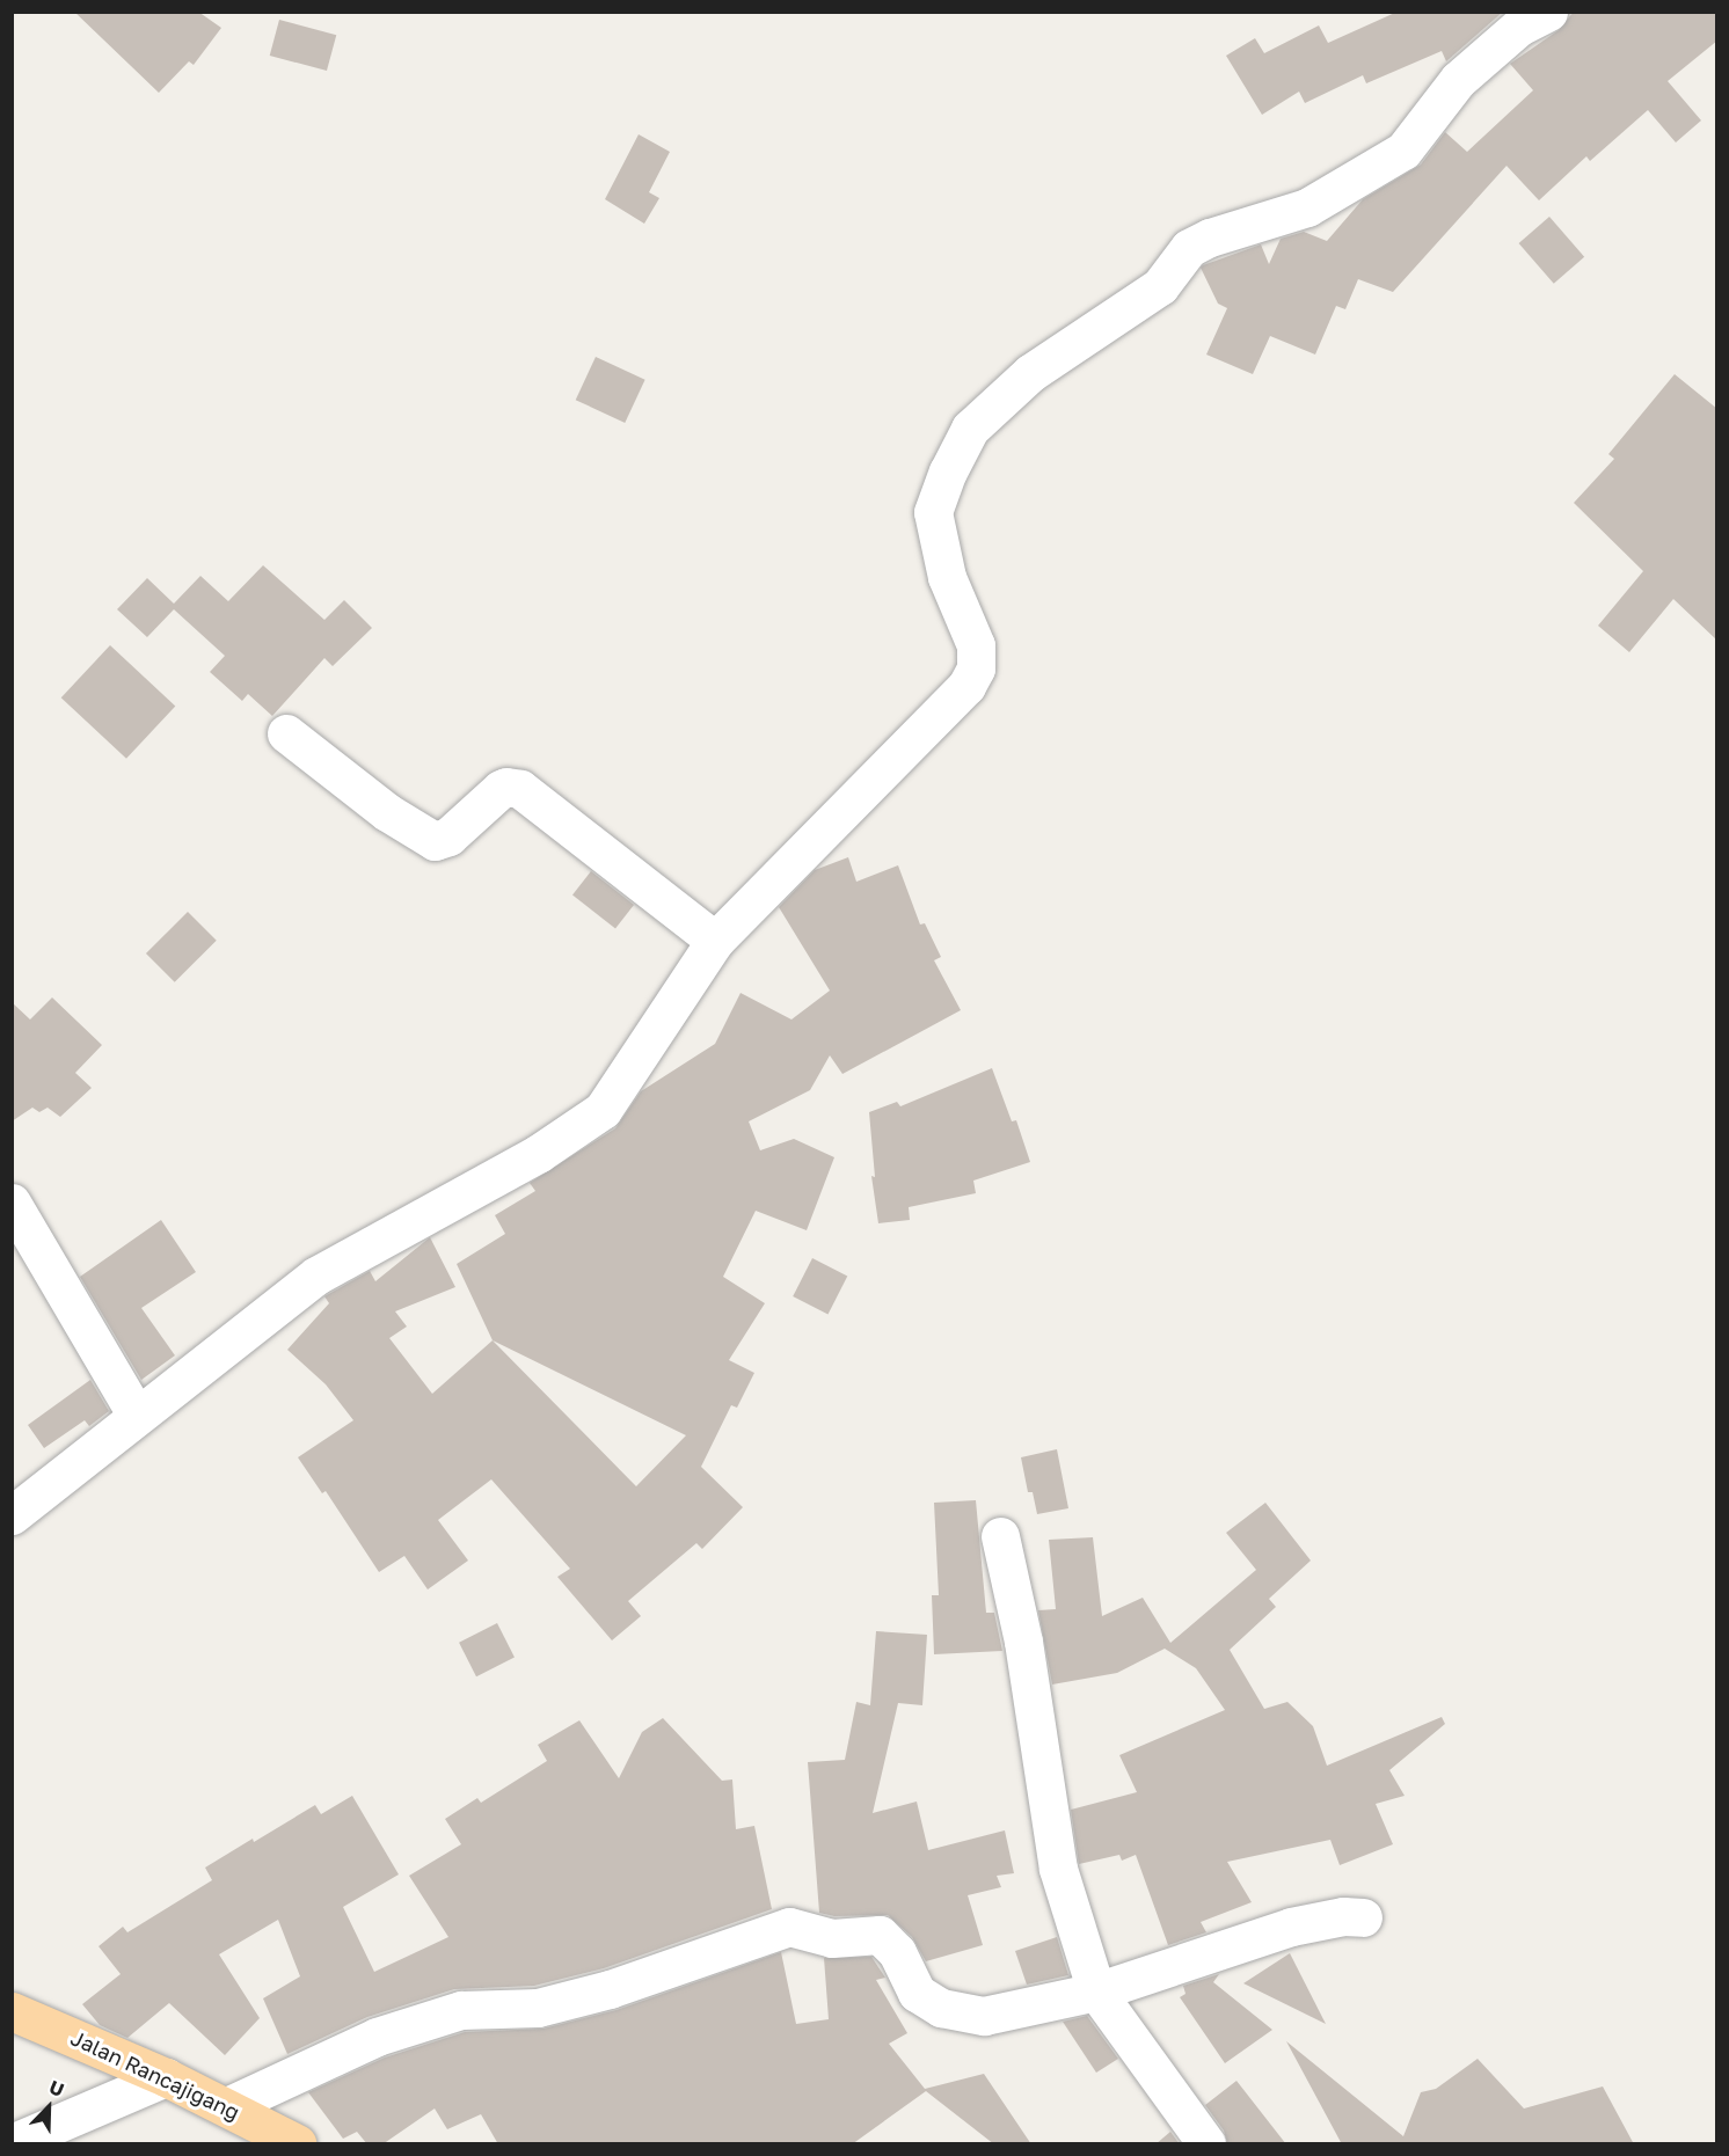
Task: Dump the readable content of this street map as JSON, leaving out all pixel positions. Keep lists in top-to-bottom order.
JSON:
{
  "streets": {
    "main road": ["Jalan Rancajigang"]
  },
  "north": "top right"
}
